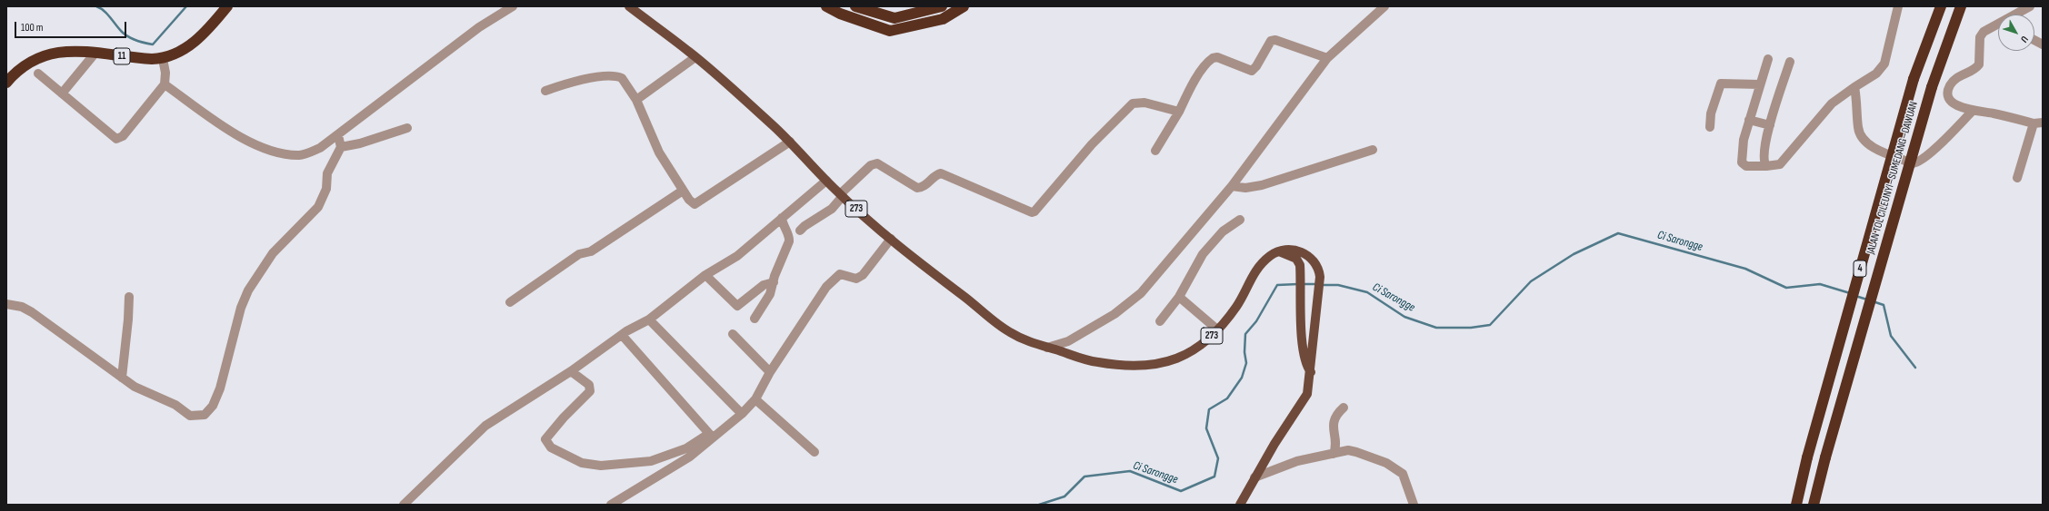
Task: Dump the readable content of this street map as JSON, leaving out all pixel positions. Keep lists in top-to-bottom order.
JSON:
{
  "streets": {
    "highway": ["11", "JALAN TOL CILEUNYI–SUMEDANG–DAWUAN", "4"],
    "main road": ["273"]
  },
  "water": ["Ci Sarongge"],
  "scale_bar": "100 m",
  "north": "bottom right"
}
